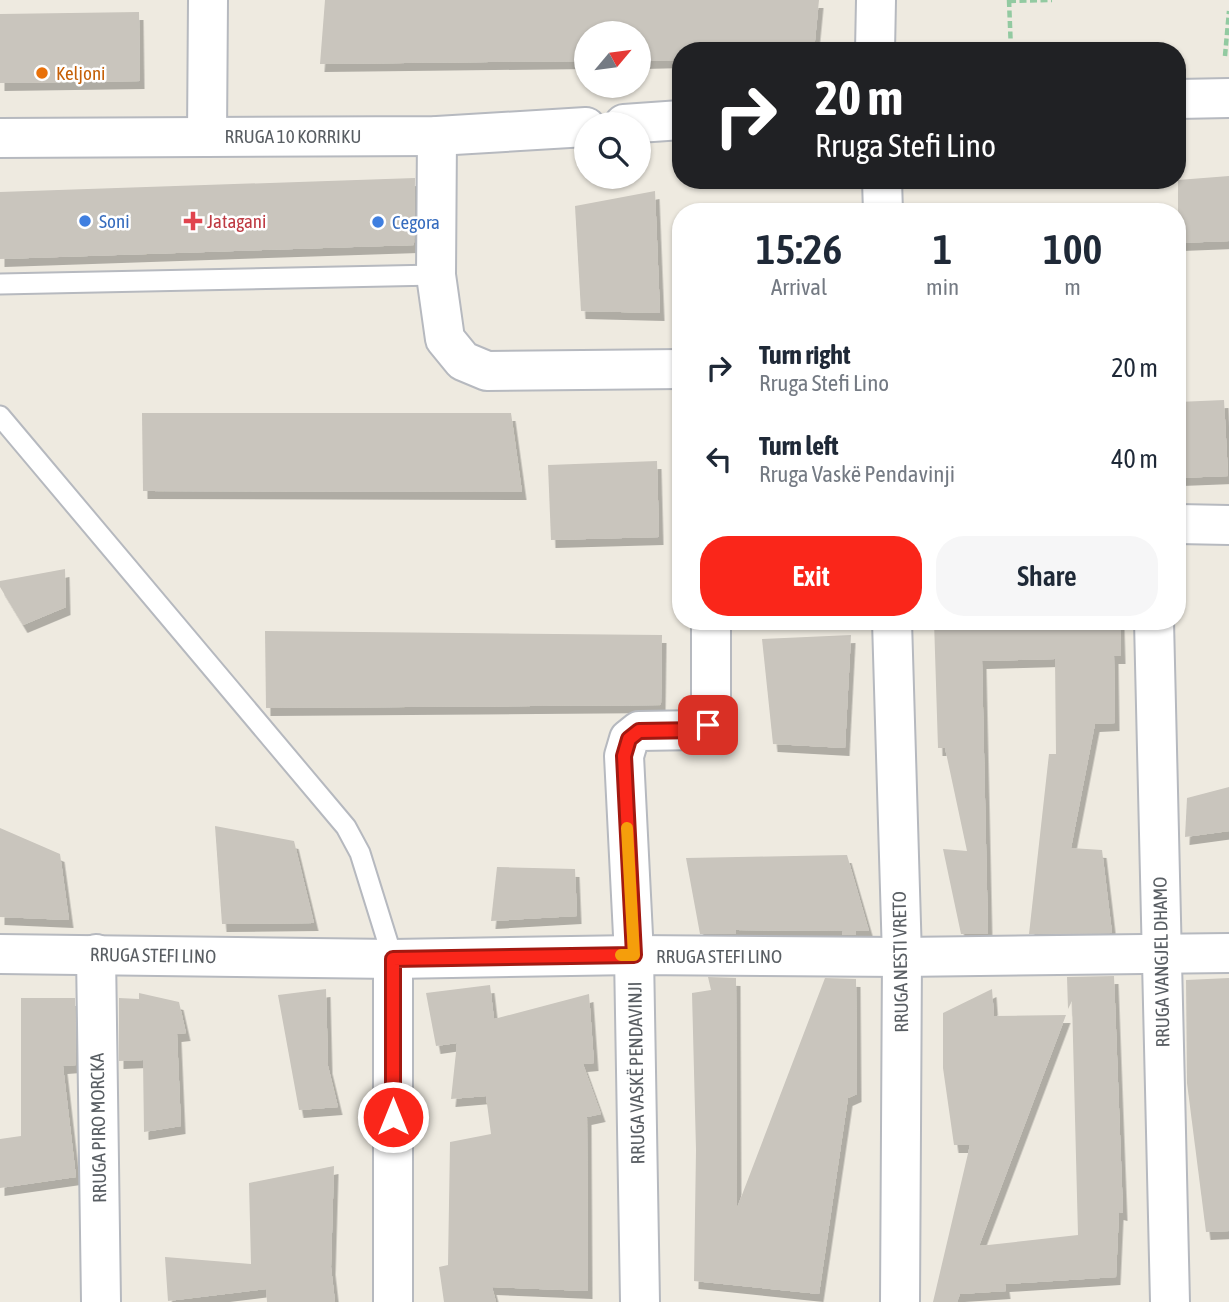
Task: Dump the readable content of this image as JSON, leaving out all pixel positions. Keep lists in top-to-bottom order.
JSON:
{
  "streets": {
    "street": [
      "RRUGA 10 KORRIKU",
      "RRUGA STEFI LINO",
      "RRUGA NESTI VRETO",
      "RRUGA VANGJEL DHAMO",
      "RRUGA VASKË PENDAVINJI",
      "RRUGA PIRO MORCKA"
    ]
  },
  "crossings": [
    ["RRUGA STEFI LINO", "RRUGA NESTI VRETO"],
    ["RRUGA STEFI LINO", "RRUGA VANGJEL DHAMO"],
    ["RRUGA STEFI LINO", "RRUGA VASKË PENDAVINJI"],
    ["RRUGA STEFI LINO", "RRUGA PIRO MORCKA"]
  ],
  "places": {
    "other": ["Keljoni", "Soni", "Cegora"],
    "health": ["Jatagani"]
  },
  "north": "top right",
  "page": {
    "turn": ["20 m", "Rruga Stefi Lino"],
    "eta": [
      "15:26",
      "Arrival",
      "1",
      "min",
      "100",
      "m"
    ],
    "list": [
      {
        "name": "Turn right",
        "note": "Rruga Stefi Lino",
        "value": "20 m"
      },
      {
        "name": "Turn left",
        "note": "Rruga Vaskë Pendavinji",
        "value": "40 m"
      }
    ],
    "buttons": ["Exit", "Share"]
  }
}
